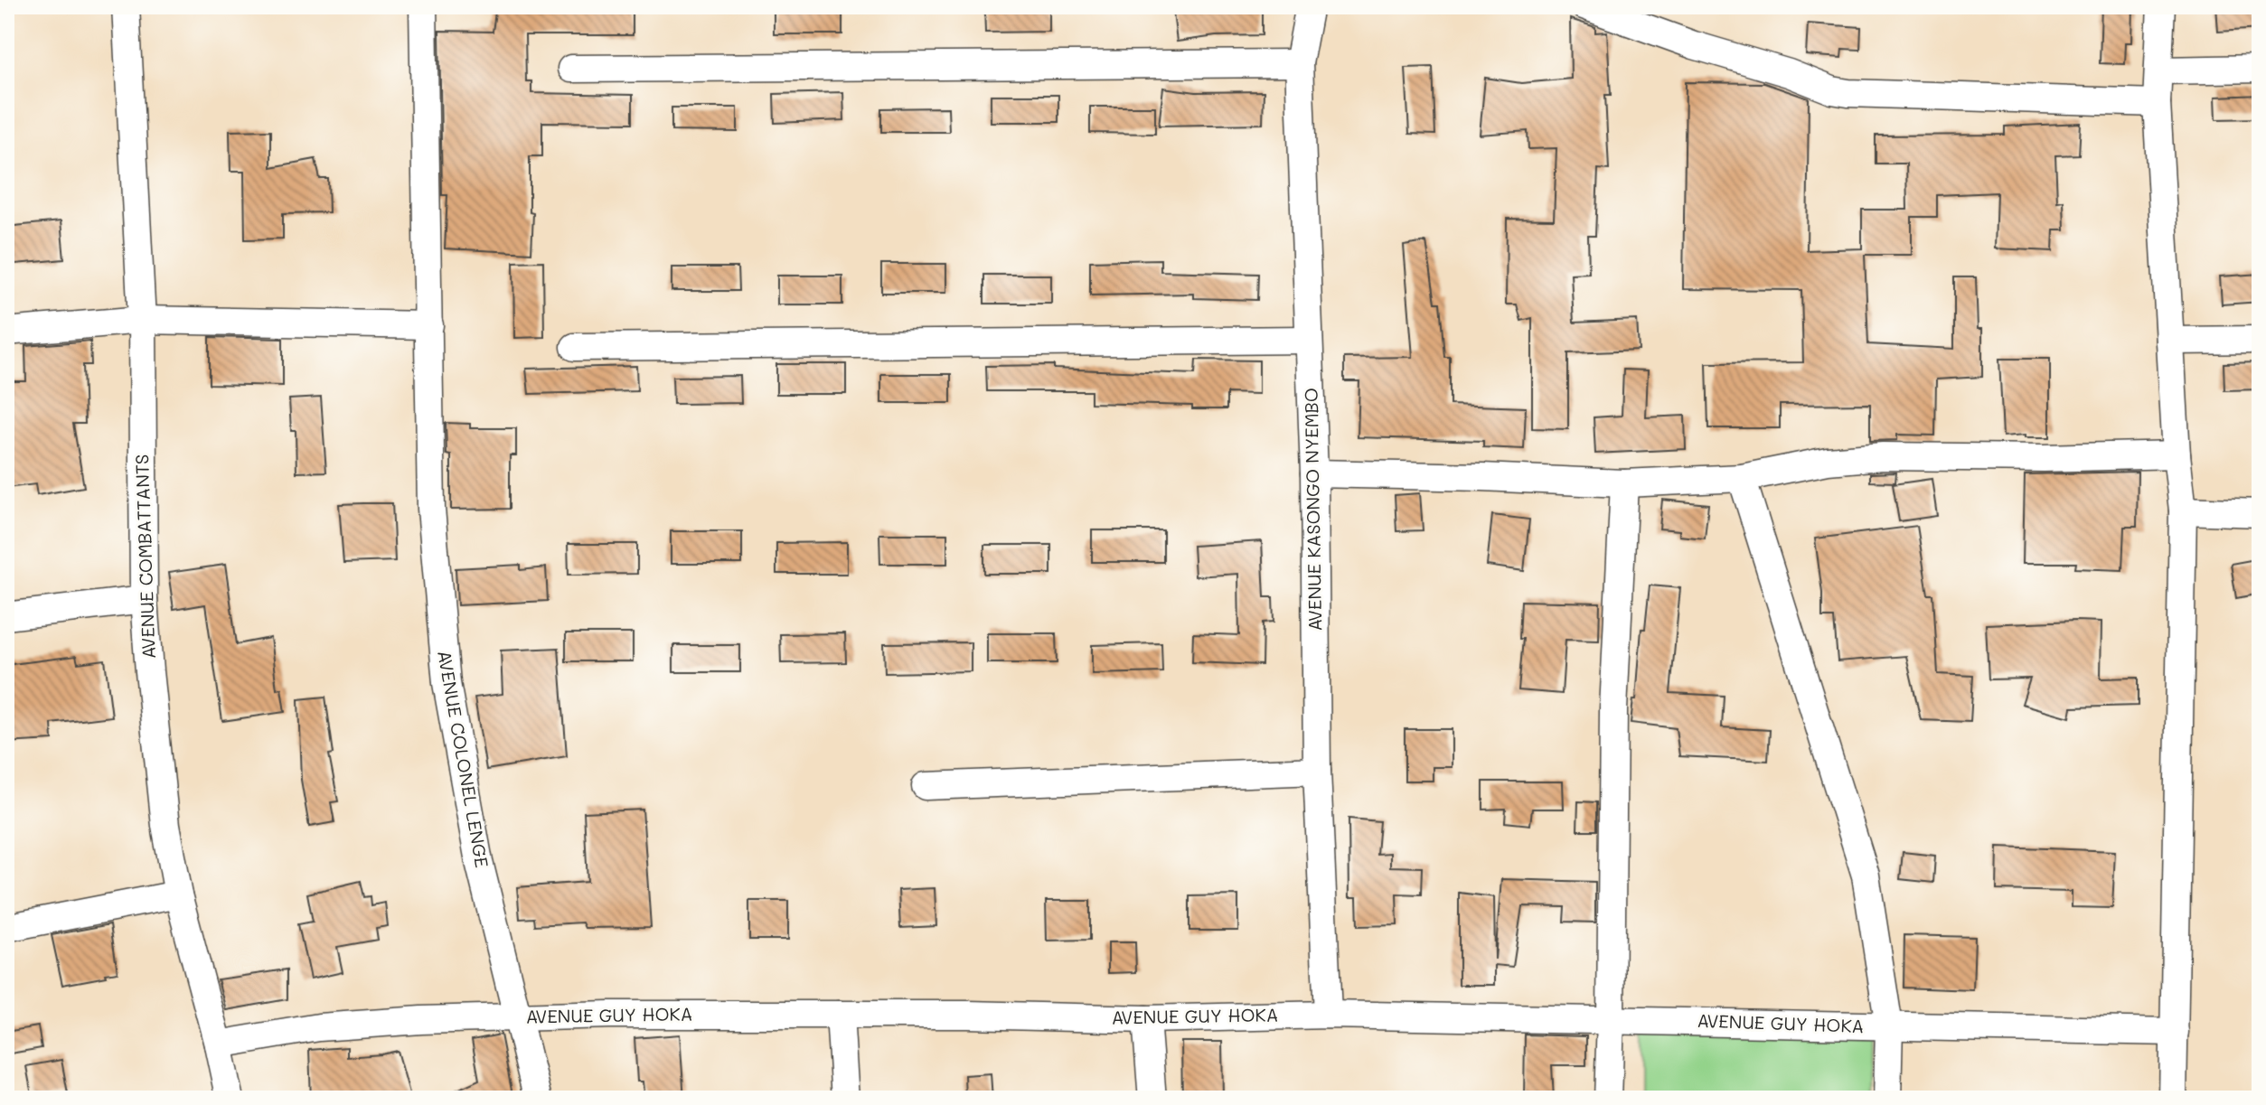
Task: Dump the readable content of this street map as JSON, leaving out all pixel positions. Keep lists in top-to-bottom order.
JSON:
{
  "streets": {
    "street": [
      "AVENUE KASONGO NYEMBO",
      "AVENUE COMBATTANTS",
      "AVENUE COLONEL LENGE",
      "AVENUE GUY HOKA"
    ]
  },
  "crossings": [
    ["AVENUE KASONGO NYEMBO", "AVENUE GUY HOKA"],
    ["AVENUE COMBATTANTS", "AVENUE GUY HOKA"],
    ["AVENUE COLONEL LENGE", "AVENUE GUY HOKA"]
  ]
}
